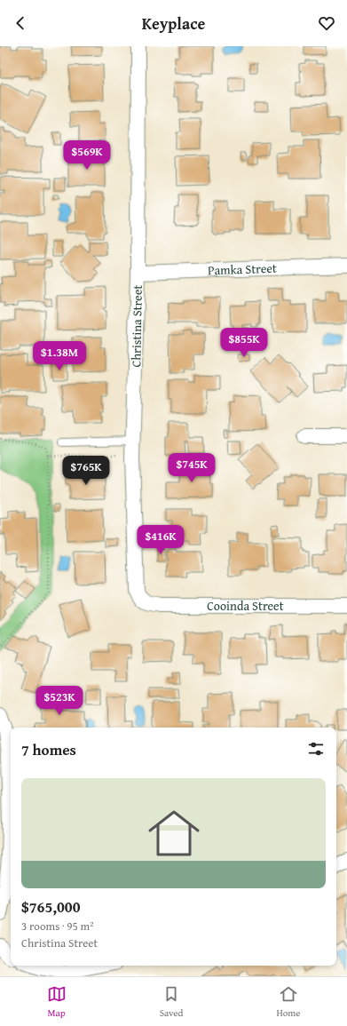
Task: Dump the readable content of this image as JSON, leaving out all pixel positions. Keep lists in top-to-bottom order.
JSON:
{
  "streets": {
    "street": ["Pamka Street", "Christina Street", "Cooinda Street"]
  },
  "crossings": [
    ["Pamka Street", "Christina Street"],
    ["Christina Street", "Cooinda Street"]
  ],
  "page": {
    "header": "Keyplace",
    "price": [
      "$569K",
      "$855K",
      "$1.38M",
      "$745K",
      "$765K",
      "$416K",
      "$523K"
    ],
    "heading": "7 homes",
    "list": [
      {
        "name": "$765,000",
        "note": "3 rooms · 95 m² · Christina Street"
      }
    ],
    "tabs": ["Map", "Saved", "Home"]
  }
}
